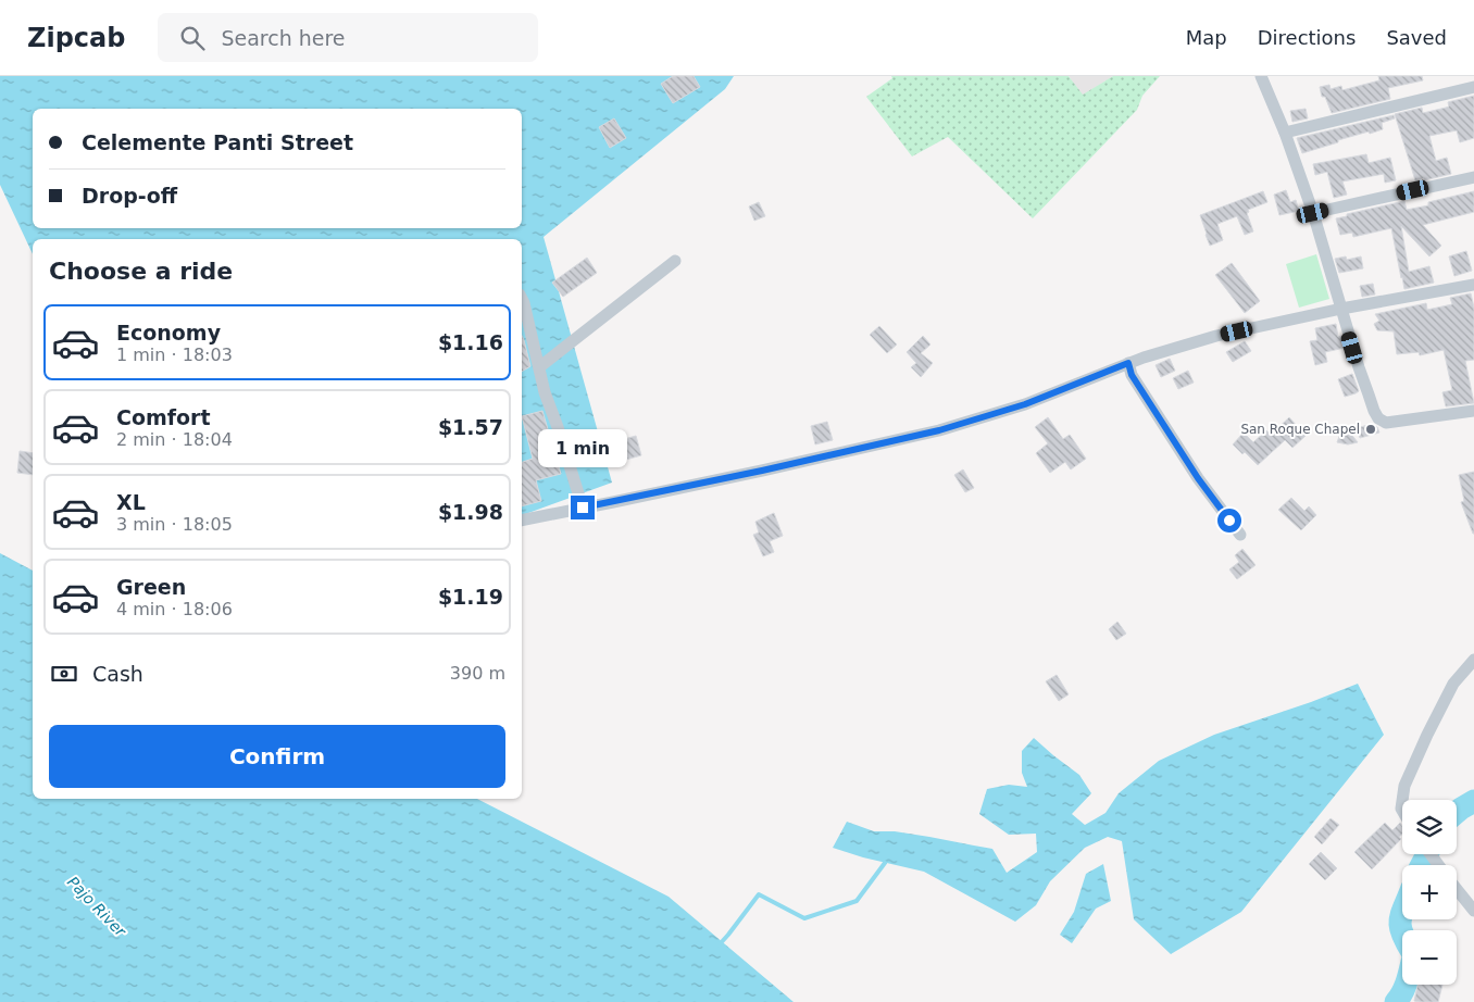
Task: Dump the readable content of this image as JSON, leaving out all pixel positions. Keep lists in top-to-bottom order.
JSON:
{
  "water": ["Pajo River"],
  "places": ["San Roque Chapel"],
  "page": {
    "header": "Zipcab",
    "search": "Search here",
    "nav": ["Map", "Directions", "Saved"],
    "banner": ["Celemente Panti Street", "Drop-off"],
    "heading": "Choose a ride",
    "list": [
      {
        "name": "Economy",
        "note": "1 min · 18:03",
        "value": "$1.16"
      },
      {
        "name": "Comfort",
        "note": "2 min · 18:04",
        "value": "$1.57"
      },
      {
        "name": "XL",
        "note": "3 min · 18:05",
        "value": "$1.98"
      },
      {
        "name": "Green",
        "note": "4 min · 18:06",
        "value": "$1.19"
      }
    ],
    "bubble": "1 min",
    "pay": ["Cash", "390 m"],
    "buttons": "Confirm",
    "map_buttons": ["+", "−"]
  }
}
